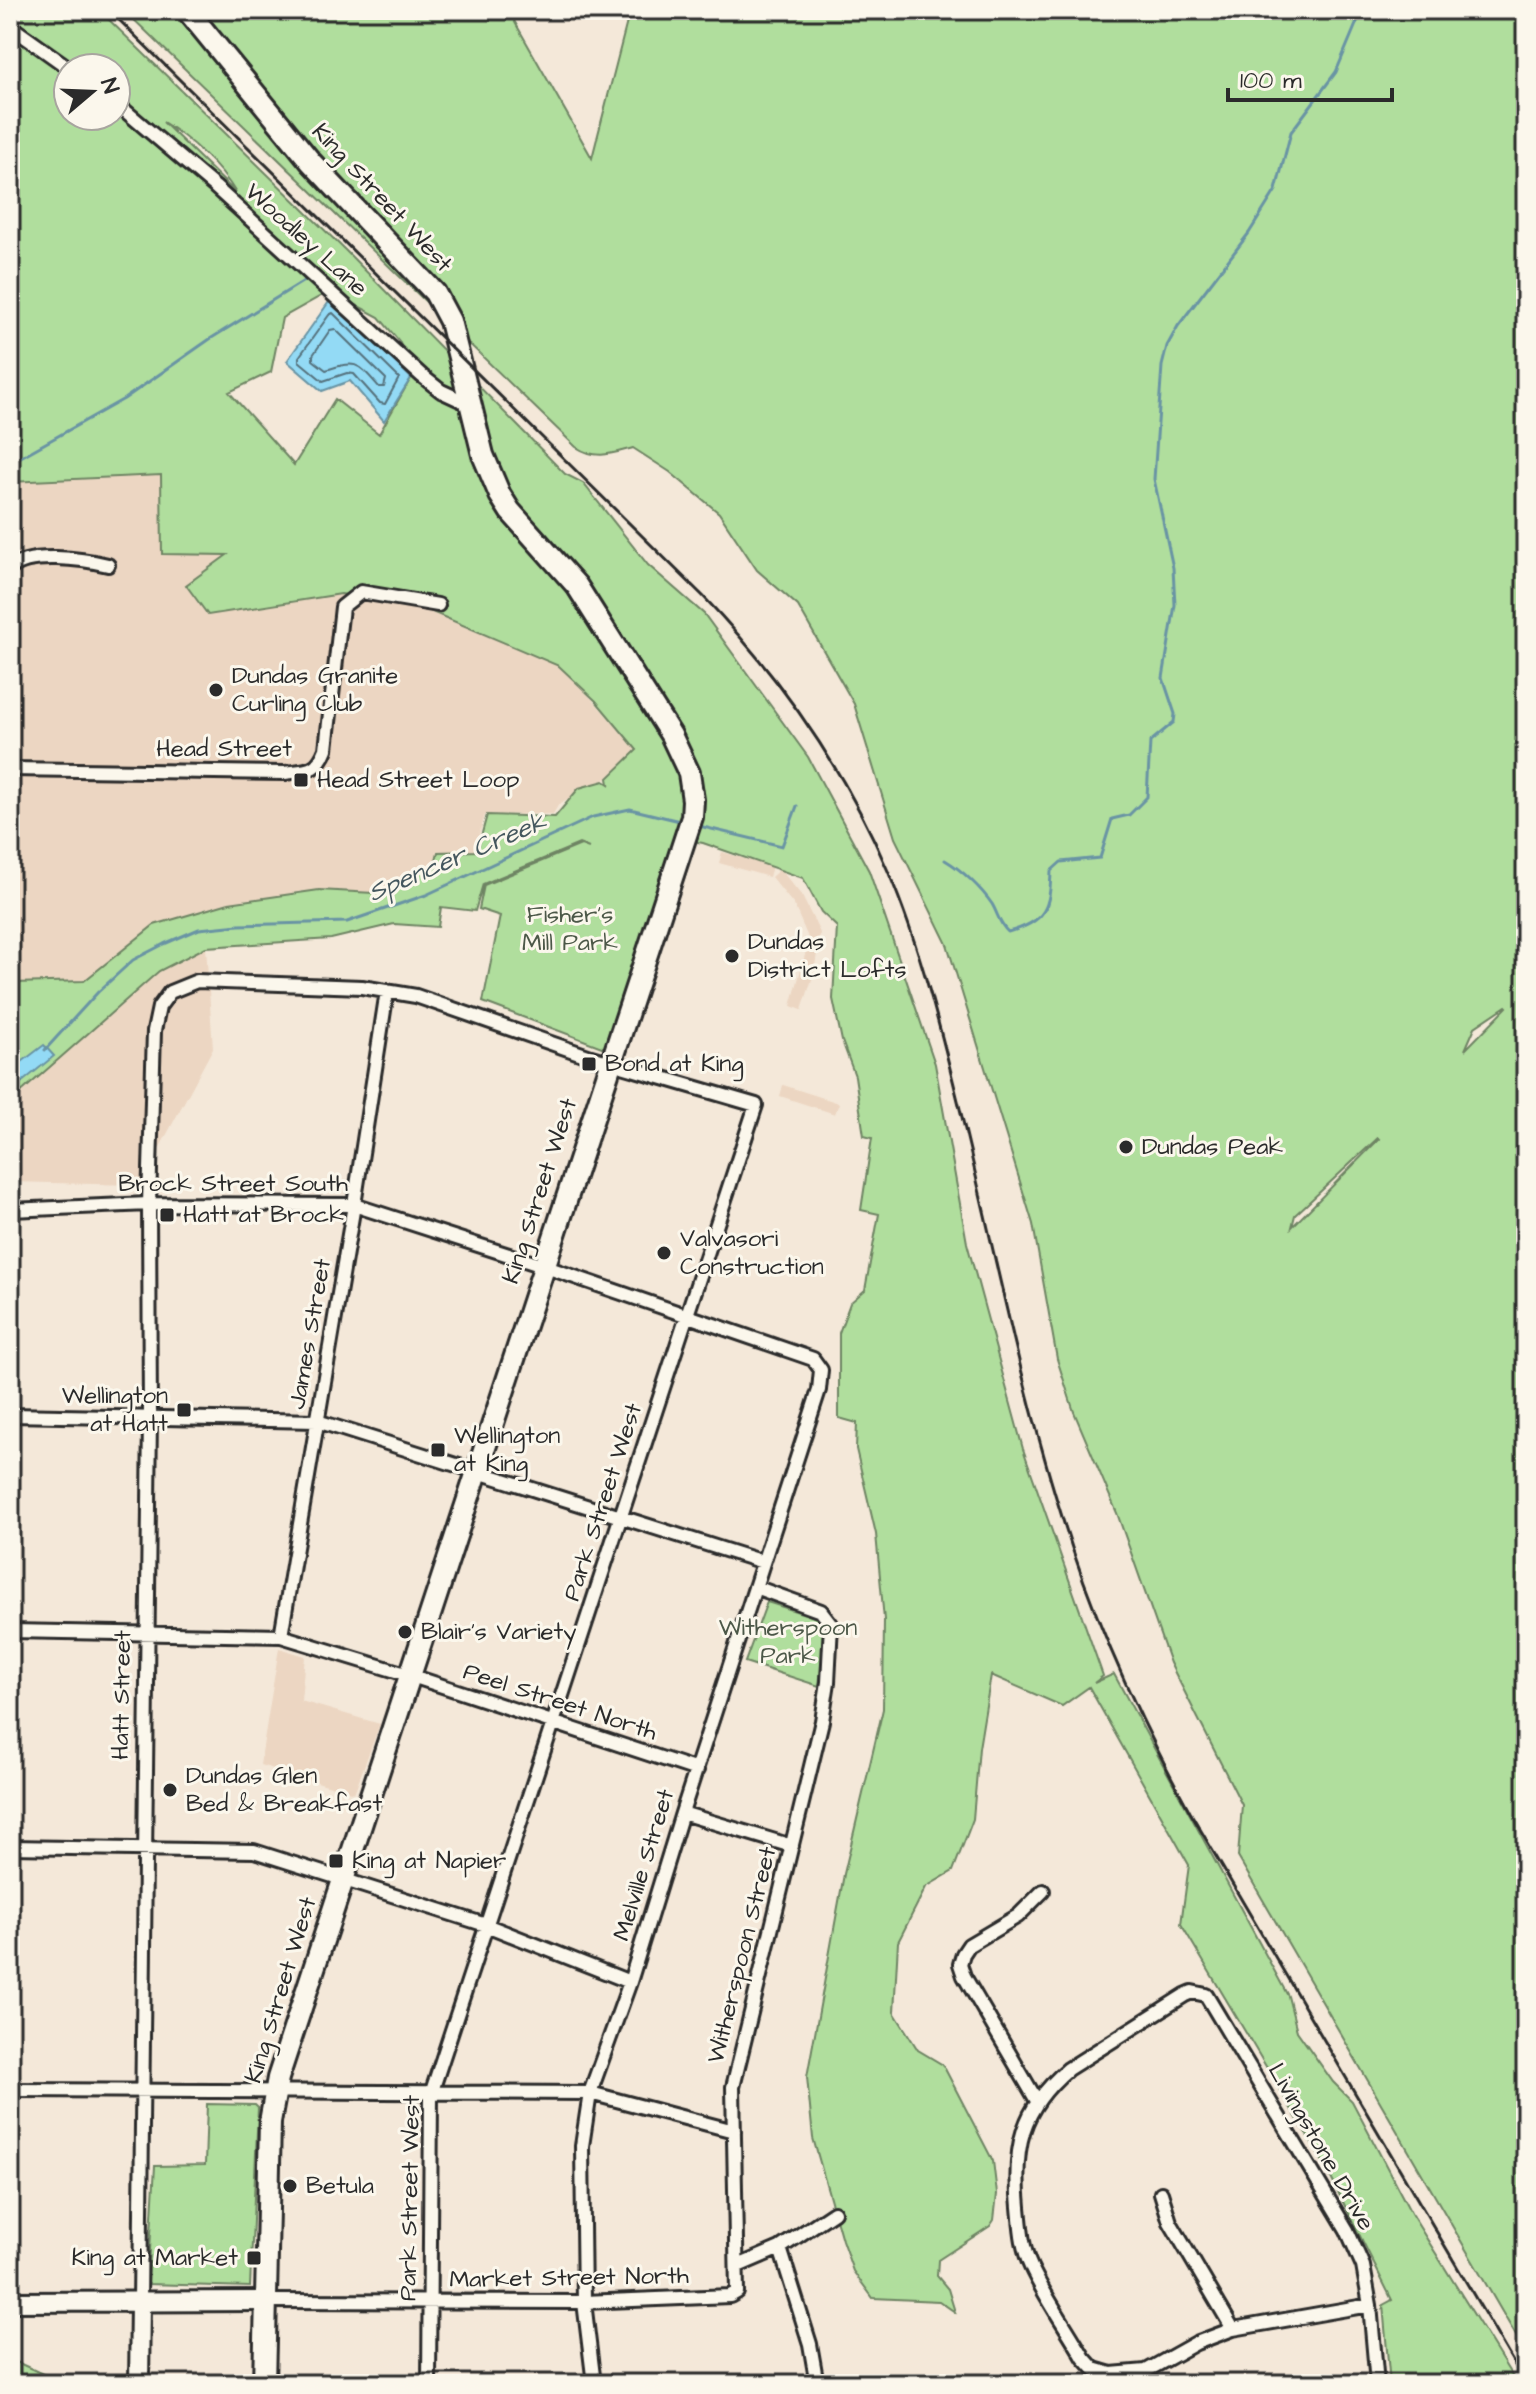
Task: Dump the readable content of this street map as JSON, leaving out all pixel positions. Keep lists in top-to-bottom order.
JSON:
{
  "streets": {
    "main road": ["King Street West"],
    "street": [
      "Woodley Lane",
      "Head Street",
      "Brock Street South",
      "James Street",
      "Park Street West",
      "Hatt Street",
      "Peel Street North",
      "Melville Street",
      "Witherspoon Street",
      "Livingstone Drive",
      "Market Street North"
    ]
  },
  "crossings": [
    ["King Street West", "Woodley Lane"],
    ["King Street West", "Brock Street South"],
    ["King Street West", "Park Street West"],
    ["King Street West", "Peel Street North"],
    ["King Street West", "Market Street North"],
    ["Brock Street South", "James Street"],
    ["Brock Street South", "Park Street West"],
    ["Brock Street South", "Hatt Street"],
    ["Brock Street South", "Melville Street"],
    ["James Street", "Hatt Street"],
    ["James Street", "Peel Street North"],
    ["Park Street West", "Peel Street North"],
    ["Park Street West", "Market Street North"],
    ["Hatt Street", "Peel Street North"],
    ["Peel Street North", "Melville Street"],
    ["Melville Street", "Witherspoon Street"],
    ["Melville Street", "Market Street North"],
    ["Witherspoon Street", "Market Street North"]
  ],
  "water": ["Spencer Creek"],
  "parks": ["Fisher's Mill Park", "Witherspoon Park"],
  "places": {
    "other": [
      "Dundas Granite Curling Club",
      "Dundas District Lofts",
      "Dundas Peak",
      "Valvasori Construction",
      "Blair's Variety",
      "Dundas Glen Bed & Breakfast",
      "Betula"
    ],
    "transit": [
      "Head Street Loop",
      "Bond at King",
      "Hatt at Brock",
      "Wellington at Hatt",
      "Wellington at King",
      "King at Napier",
      "King at Market"
    ]
  },
  "scale_bar": "100 m",
  "north": "right"
}
